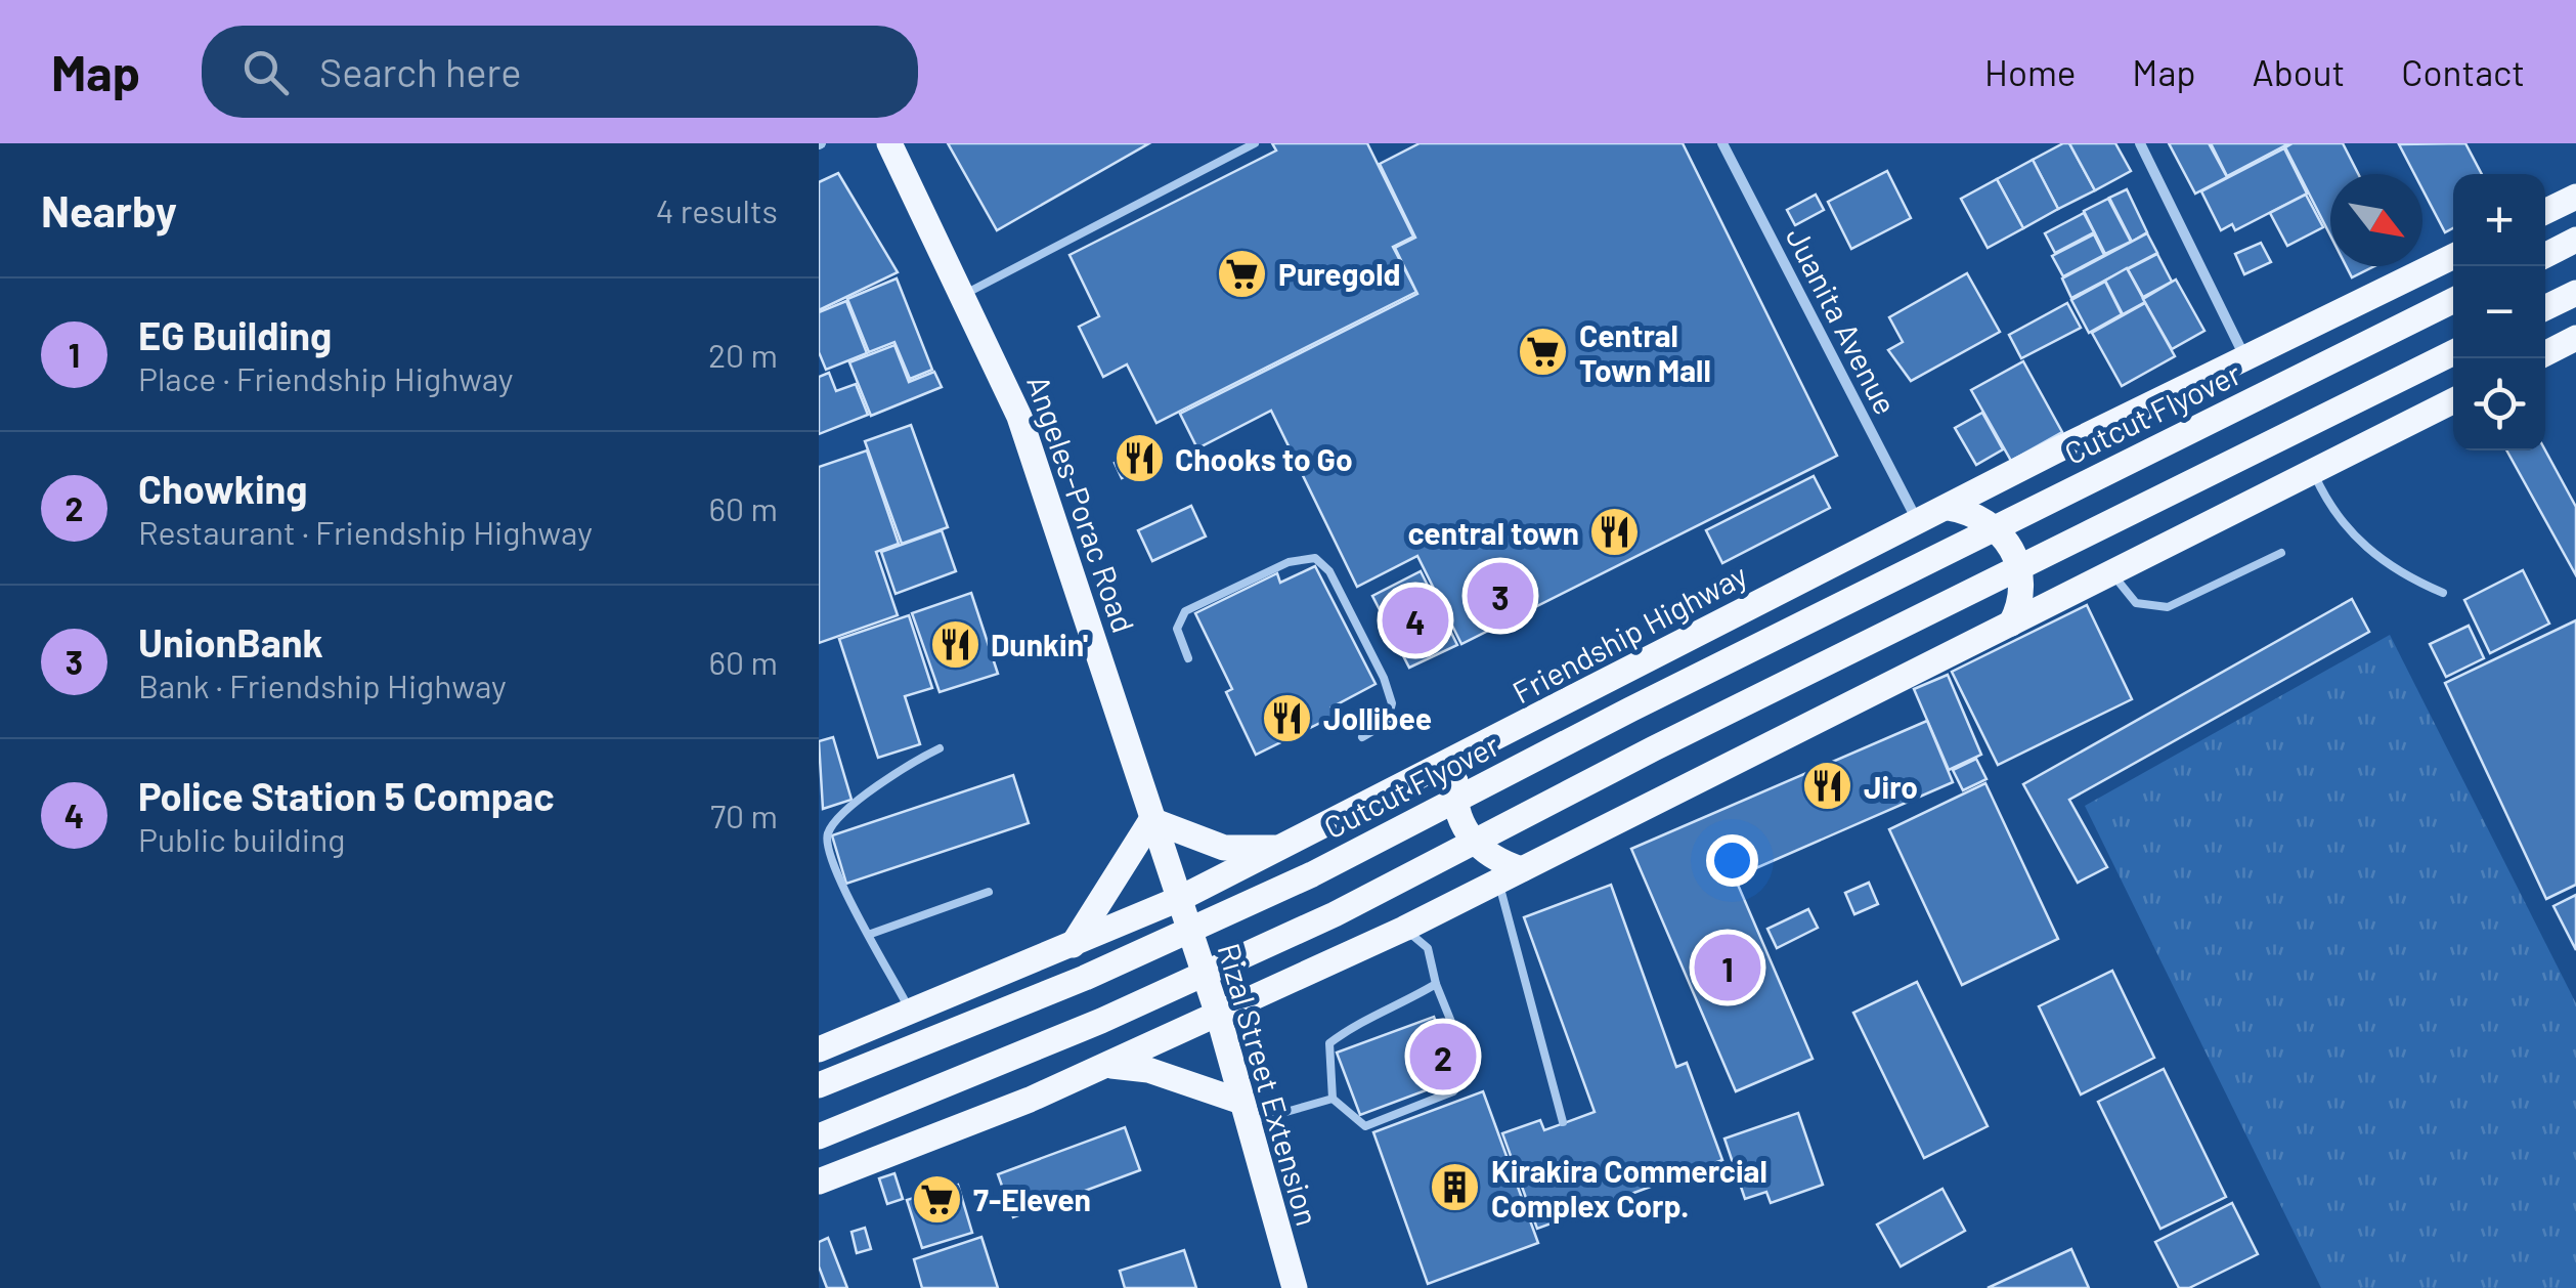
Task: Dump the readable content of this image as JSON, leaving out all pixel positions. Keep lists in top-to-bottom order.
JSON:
{
  "streets": {
    "main road": [
      "Cutcut Flyover",
      "Angeles-Porac Road",
      "Friendship Highway",
      "Rizal Street Extension"
    ],
    "street": ["Juanita Avenue"]
  },
  "crossings": [
    ["Juanita Avenue", "Friendship Highway"],
    ["Angeles-Porac Road", "Friendship Highway"],
    ["Angeles-Porac Road", "Rizal Street Extension"],
    ["Friendship Highway", "Rizal Street Extension"]
  ],
  "places": {
    "supermarket": ["Puregold", "Central Town Mall", "7-Eleven"],
    "restaurant": [
      "Chooks to Go",
      "central town",
      "Dunkin'",
      "Jollibee",
      "Jiro"
    ],
    "building": ["Kirakira Commercial Complex Corp."]
  },
  "north": "bottom right",
  "page": {
    "header": "Map",
    "search": "Search here",
    "nav": [
      "Home",
      "Map",
      "About",
      "Contact"
    ],
    "heading": ["Nearby", "4 results"],
    "map_buttons": ["+", "−"],
    "list": [
      {
        "mark": "1",
        "name": "EG Building",
        "note": "Place · Friendship Highway",
        "value": "20 m"
      },
      {
        "mark": "2",
        "name": "Chowking",
        "note": "Restaurant · Friendship Highway",
        "value": "60 m"
      },
      {
        "mark": "3",
        "name": "UnionBank",
        "note": "Bank · Friendship Highway",
        "value": "60 m"
      },
      {
        "mark": "4",
        "name": "Police Station 5 Compac",
        "note": "Public building",
        "value": "70 m"
      }
    ],
    "pins": [
      "3",
      "4",
      "1",
      "2"
    ]
  }
}
